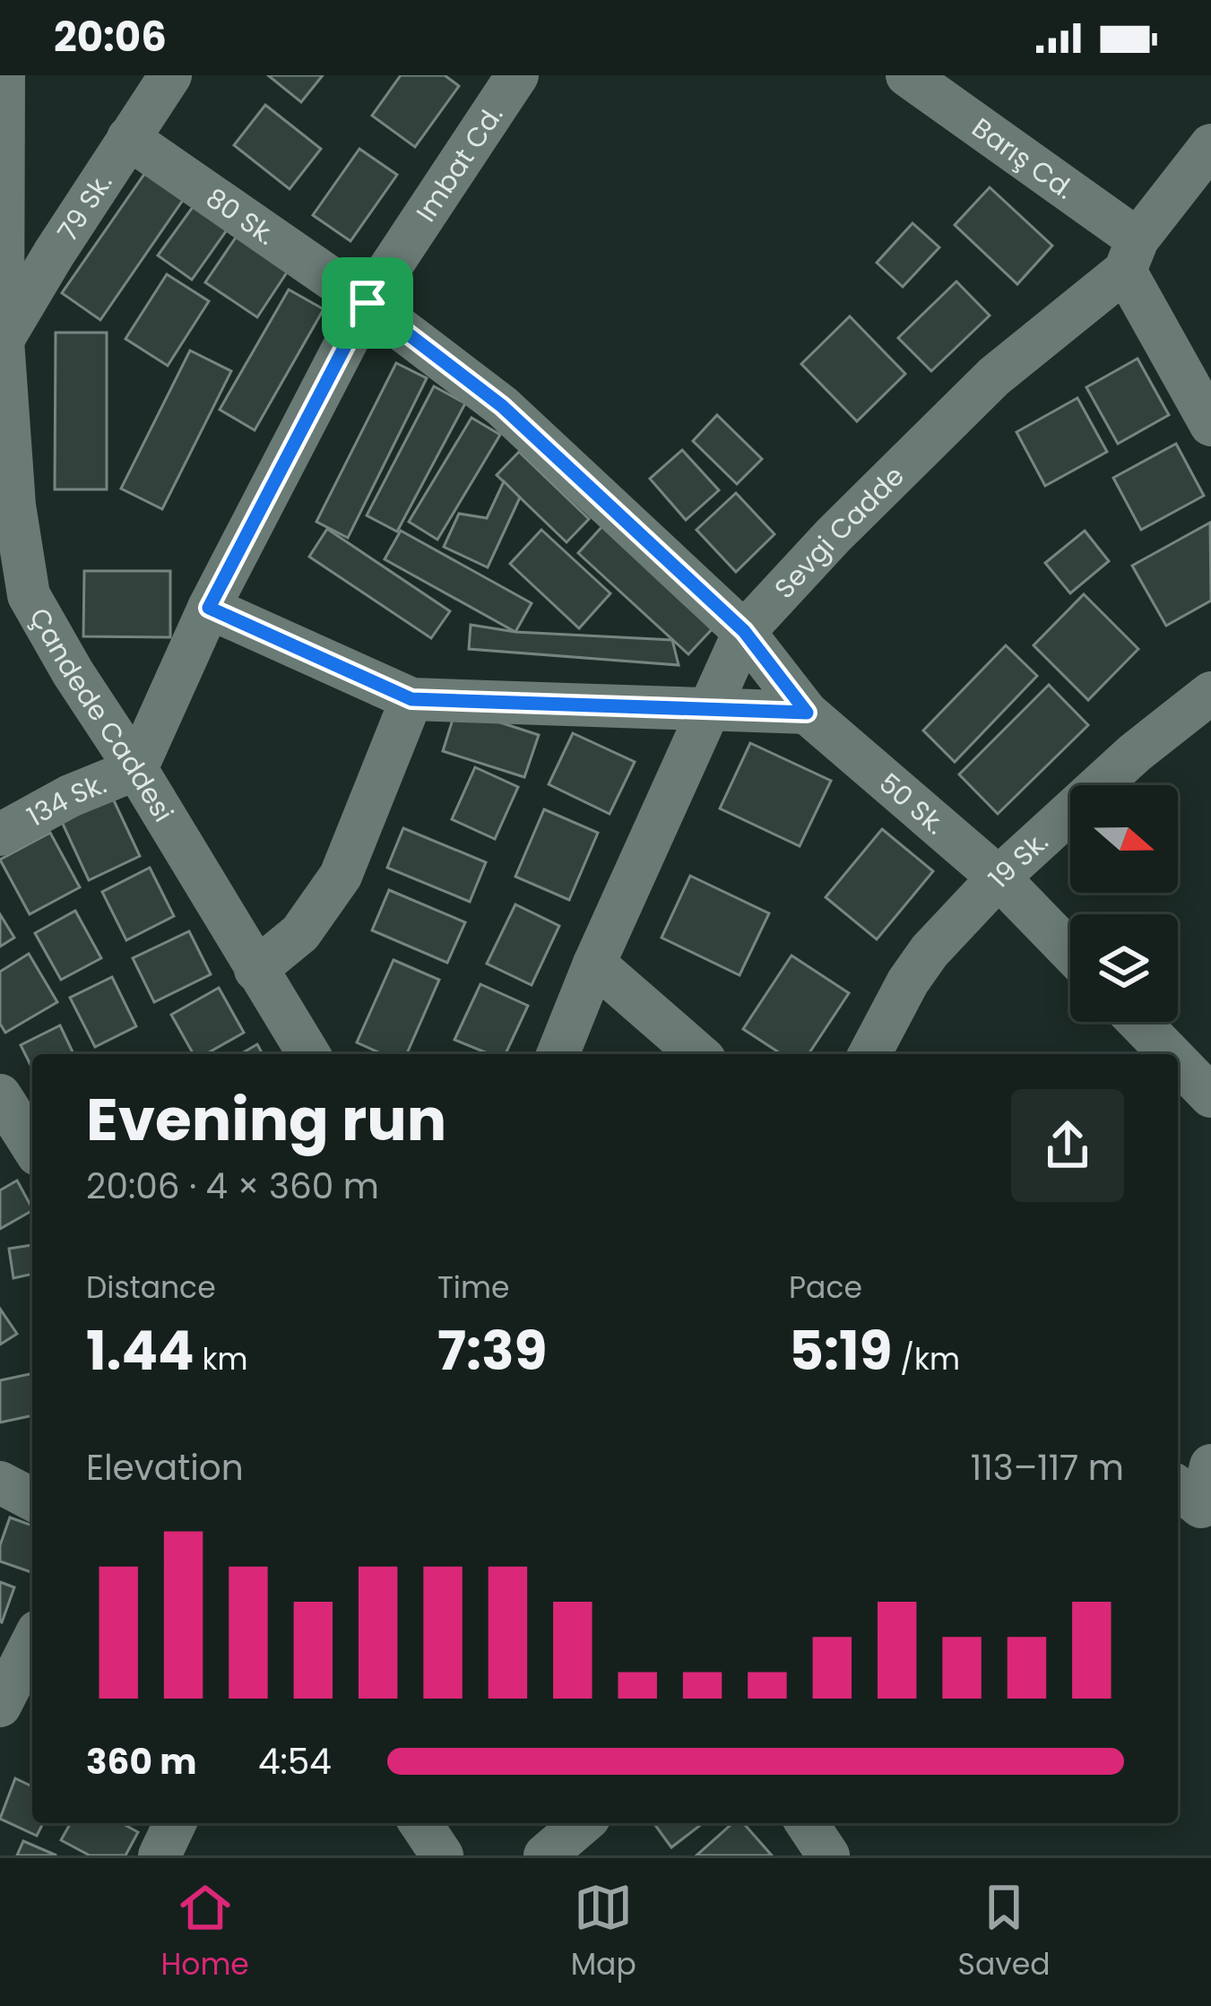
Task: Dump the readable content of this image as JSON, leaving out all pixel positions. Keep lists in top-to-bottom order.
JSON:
{
  "streets": {
    "street": [
      "Barış Cd.",
      "Imbat Cd.",
      "79 Sk.",
      "80 Sk.",
      "Sevgi Cadde",
      "Çandede Caddesi",
      "134 Sk.",
      "50 Sk.",
      "19 Sk."
    ]
  },
  "crossings": [
    ["Barış Cd.", "Sevgi Cadde"],
    ["Imbat Cd.", "80 Sk."],
    ["Imbat Cd.", "Çandede Caddesi"],
    ["Imbat Cd.", "134 Sk."],
    ["79 Sk.", "80 Sk."],
    ["79 Sk.", "Çandede Caddesi"],
    ["80 Sk.", "Sevgi Cadde"],
    ["80 Sk.", "50 Sk."],
    ["Sevgi Cadde", "50 Sk."],
    ["Çandede Caddesi", "134 Sk."],
    ["50 Sk.", "19 Sk."]
  ],
  "north": "right",
  "page": {
    "status": "20:06",
    "heading": ["Evening run", "20:06 · 4 × 360 m"],
    "stats": [
      ["Distance", "1.44 km"],
      ["Time", "7:39"],
      ["Pace", "5:19 /km"]
    ],
    "chart": ["Elevation", "113–117 m"],
    "list": [
      {
        "name": "360 m",
        "note": "4:54"
      }
    ],
    "tabs": ["Home", "Map", "Saved"]
  }
}
